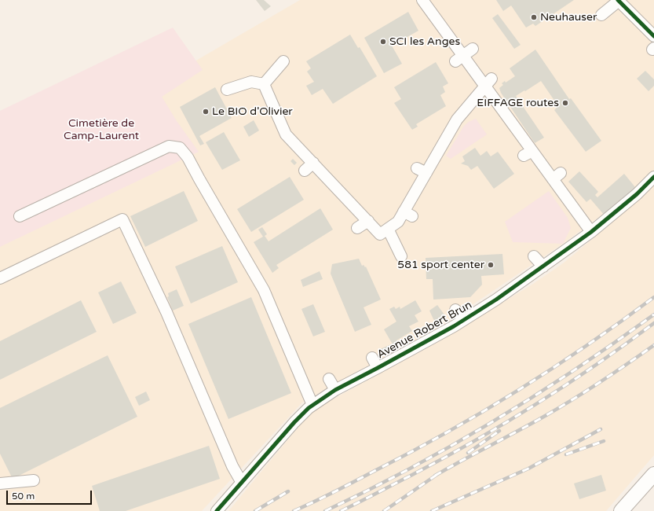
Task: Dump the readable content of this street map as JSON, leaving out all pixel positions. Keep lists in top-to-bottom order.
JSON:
{
  "streets": {
    "street": ["Avenue Robert Brun"]
  },
  "parks": ["Cimetière de Camp-Laurent"],
  "places": [
    "Neuhauser",
    "SCI les Anges",
    "EIFFAGE routes",
    "Le BIO d'Olivier",
    "581 sport center"
  ],
  "scale_bar": "50 m"
}
